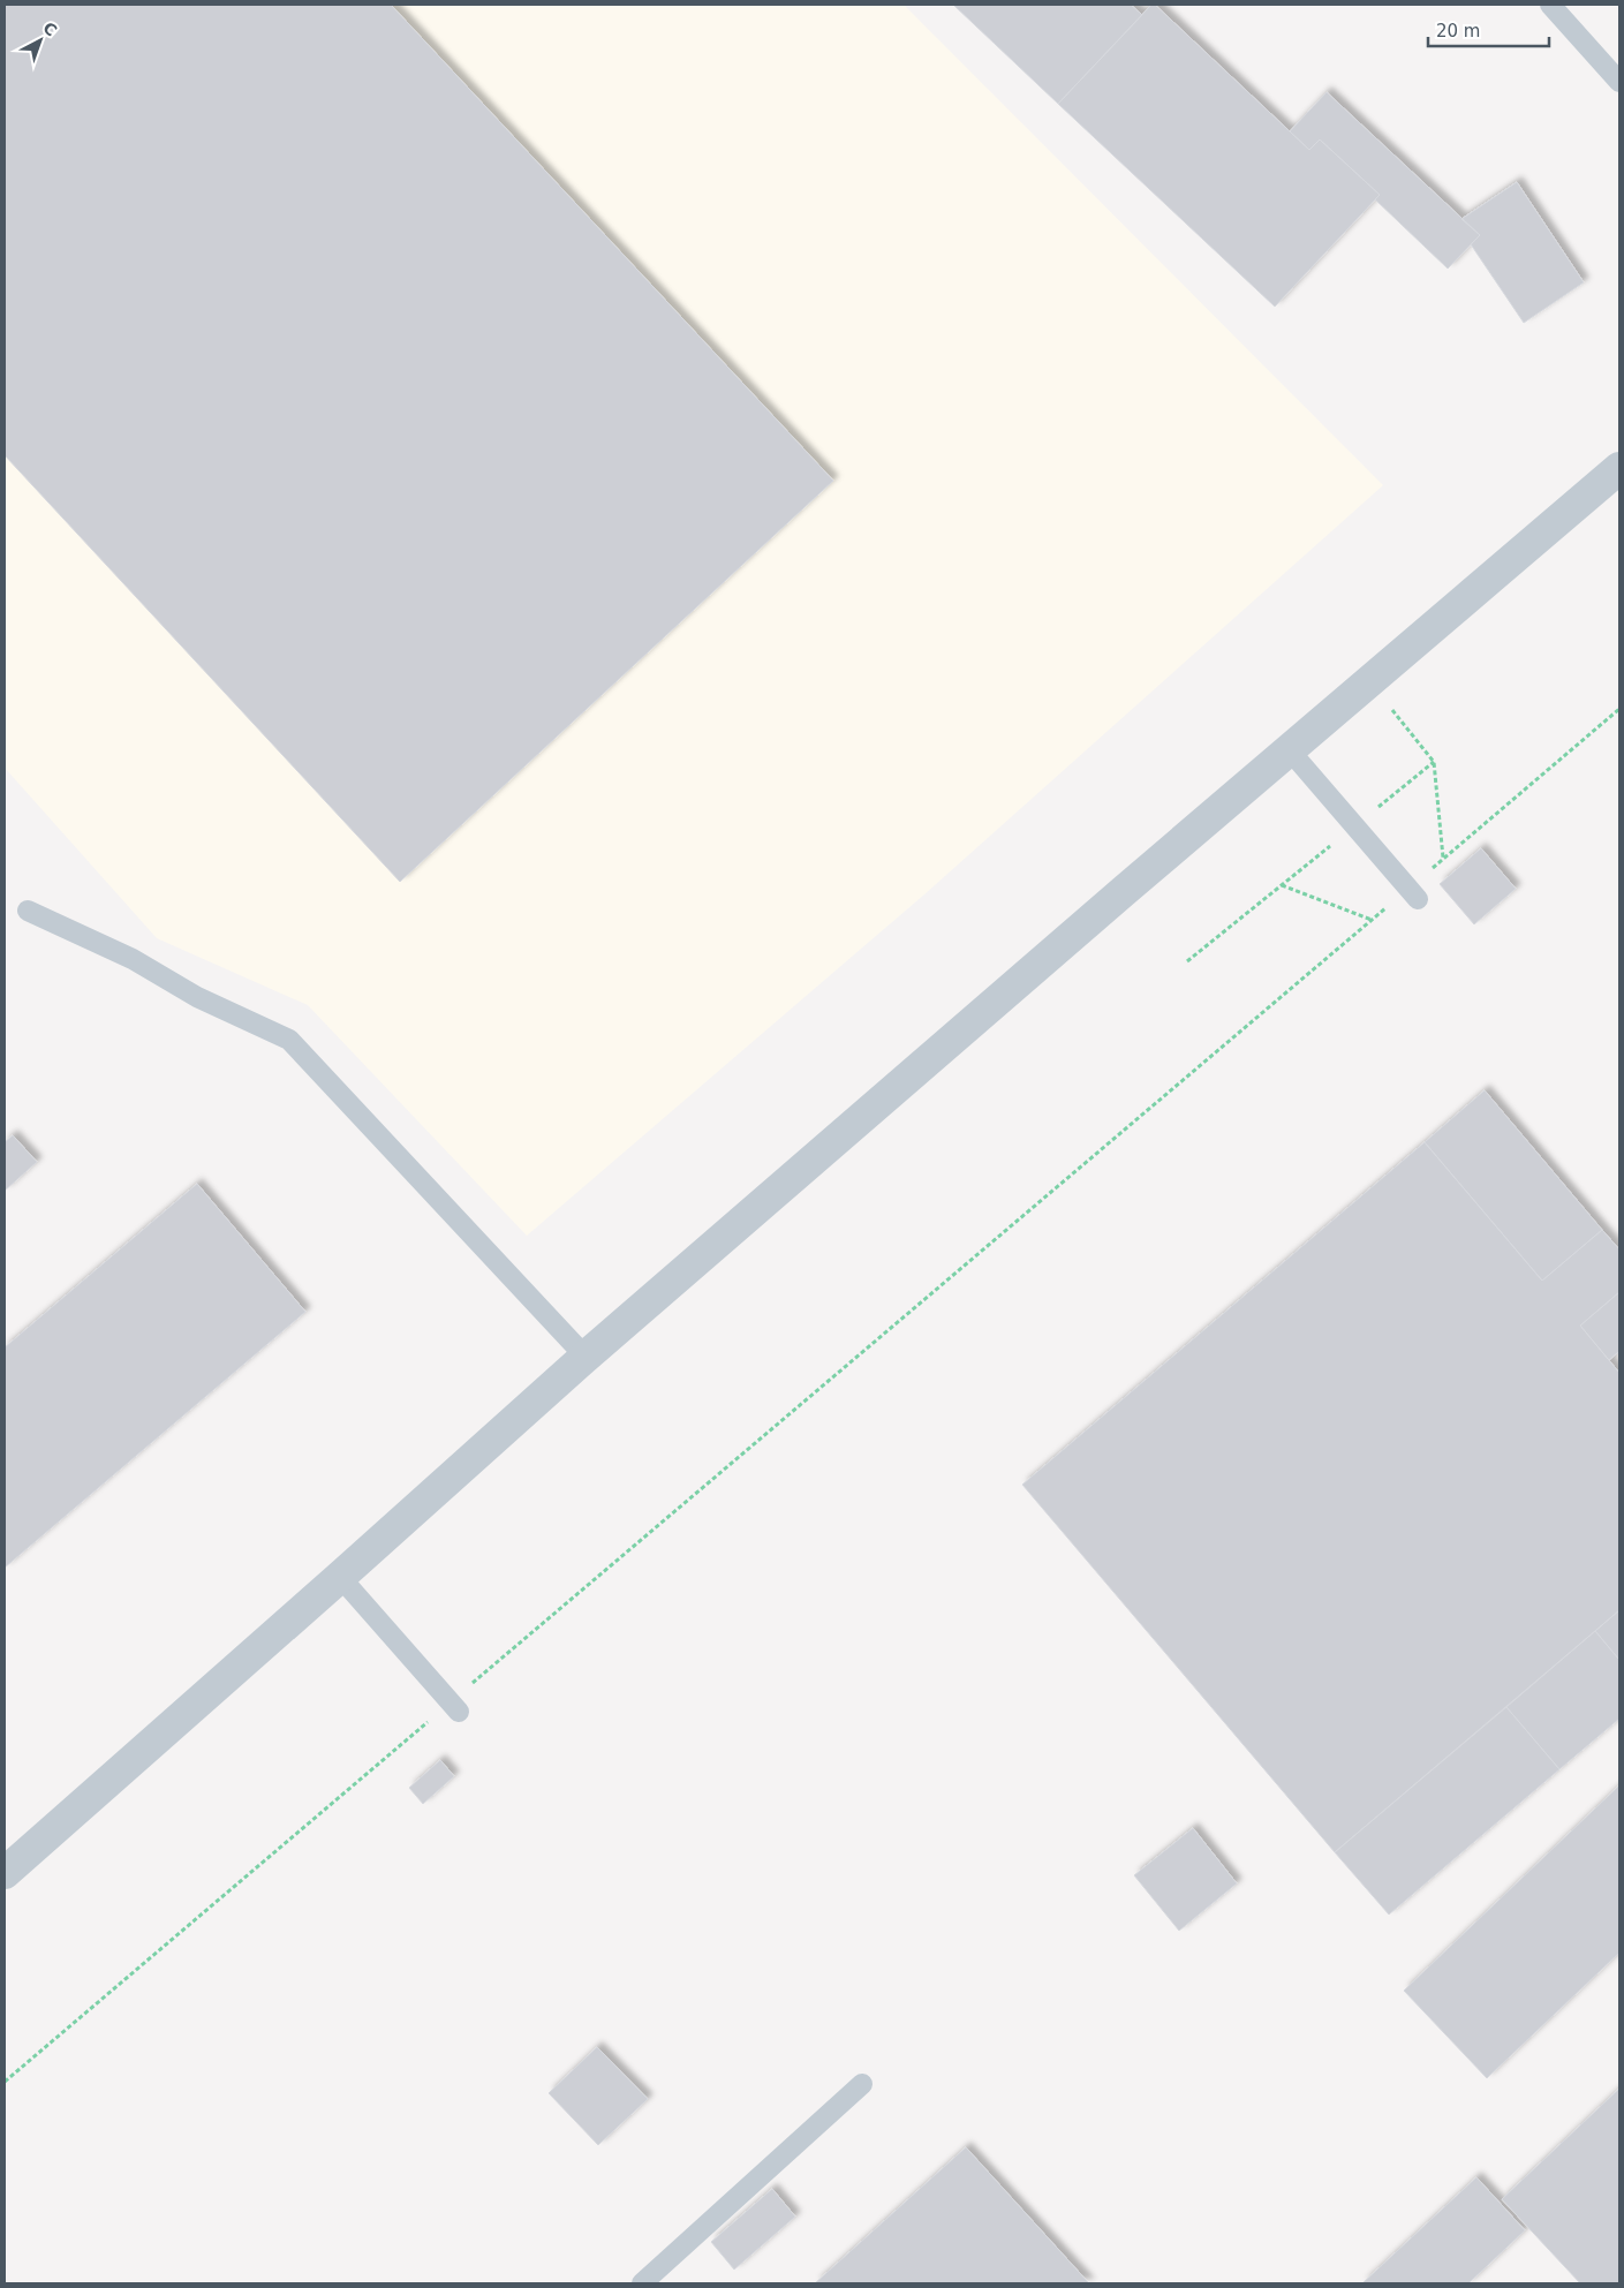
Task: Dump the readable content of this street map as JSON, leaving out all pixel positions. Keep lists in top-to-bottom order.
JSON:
{
  "scale_bar": "20 m",
  "north": "top right"
}
